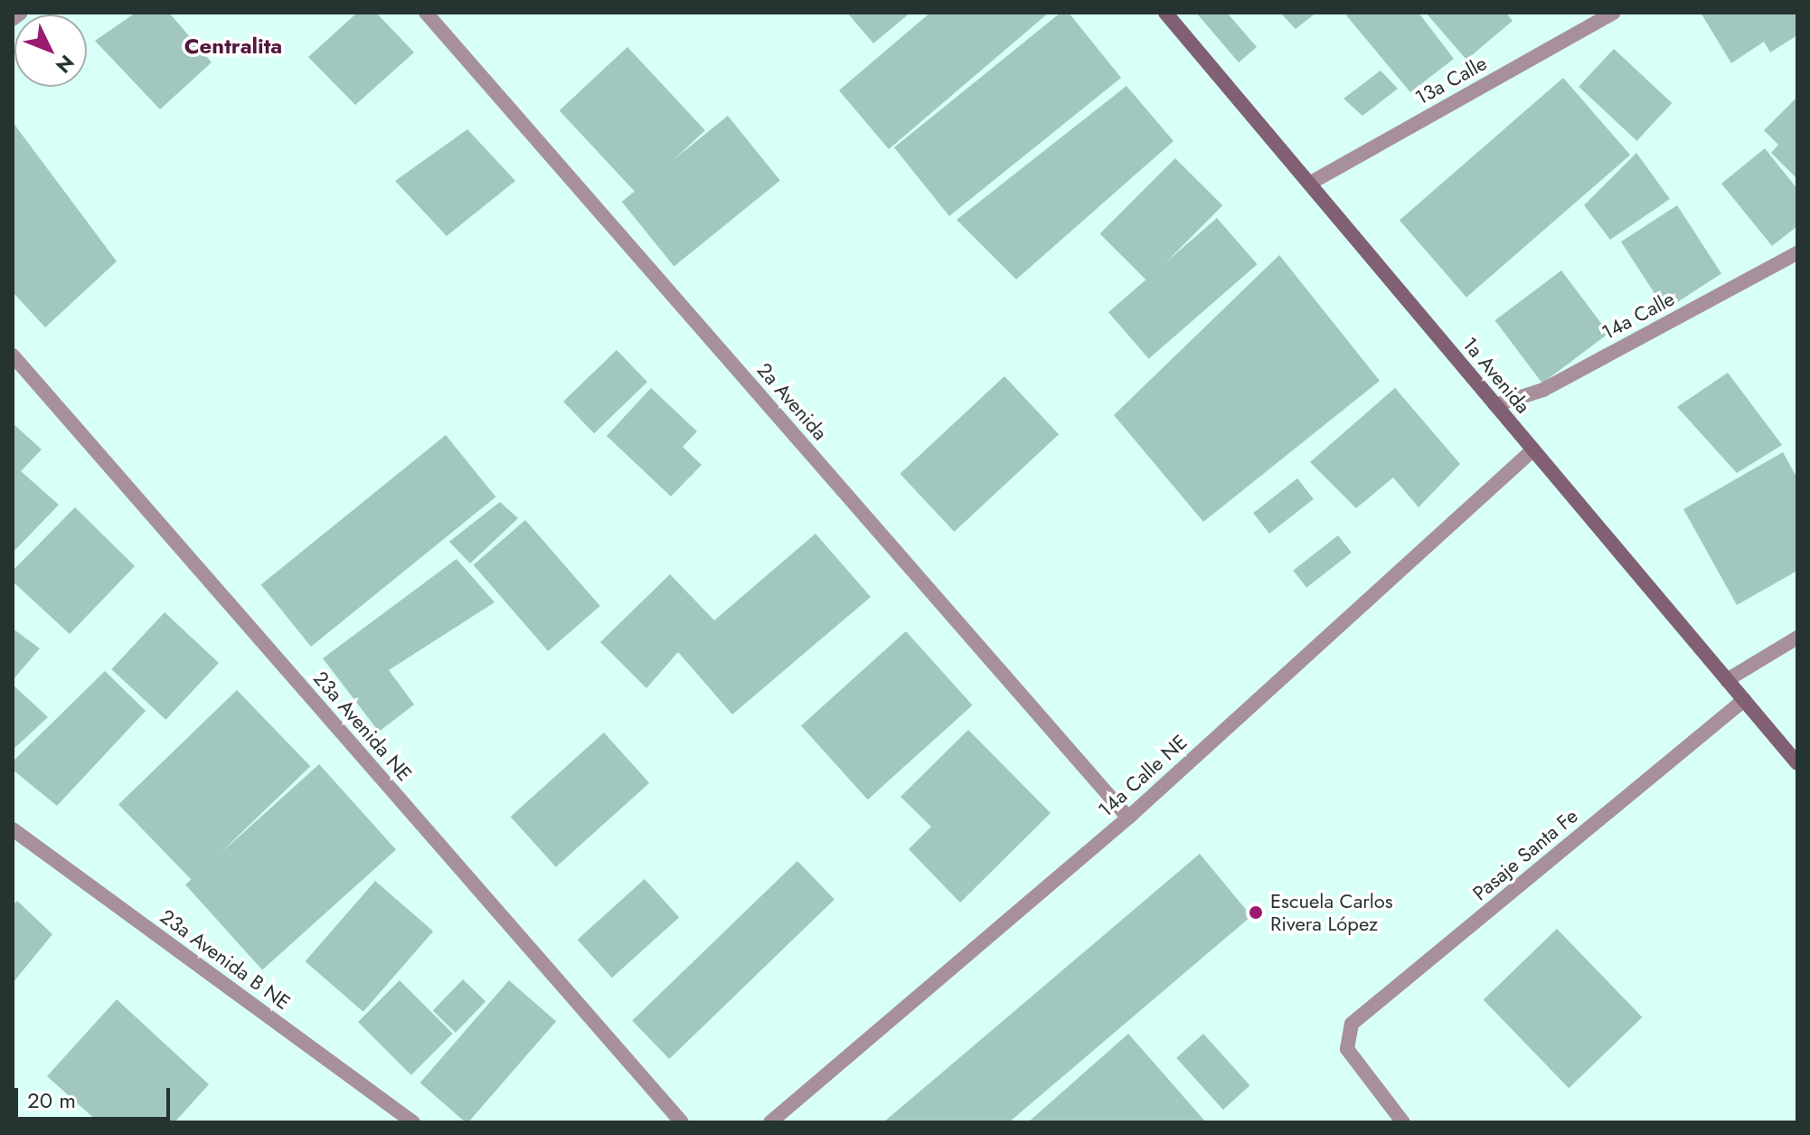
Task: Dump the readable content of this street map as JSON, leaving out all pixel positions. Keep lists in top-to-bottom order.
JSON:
{
  "streets": {
    "street": [
      "13a Calle",
      "14a Calle",
      "1a Avenida",
      "2a Avenida",
      "23a Avenida NE",
      "14a Calle NE",
      "Pasaje Santa Fe",
      "23a Avenida B NE"
    ]
  },
  "crossings": [
    ["13a Calle", "1a Avenida"],
    ["14a Calle", "1a Avenida"],
    ["1a Avenida", "14a Calle NE"],
    ["1a Avenida", "Pasaje Santa Fe"],
    ["2a Avenida", "14a Calle NE"]
  ],
  "districts": ["Centralita"],
  "places": ["Escuela Carlos Rivera López"],
  "scale_bar": "20 m",
  "north": "bottom right"
}
